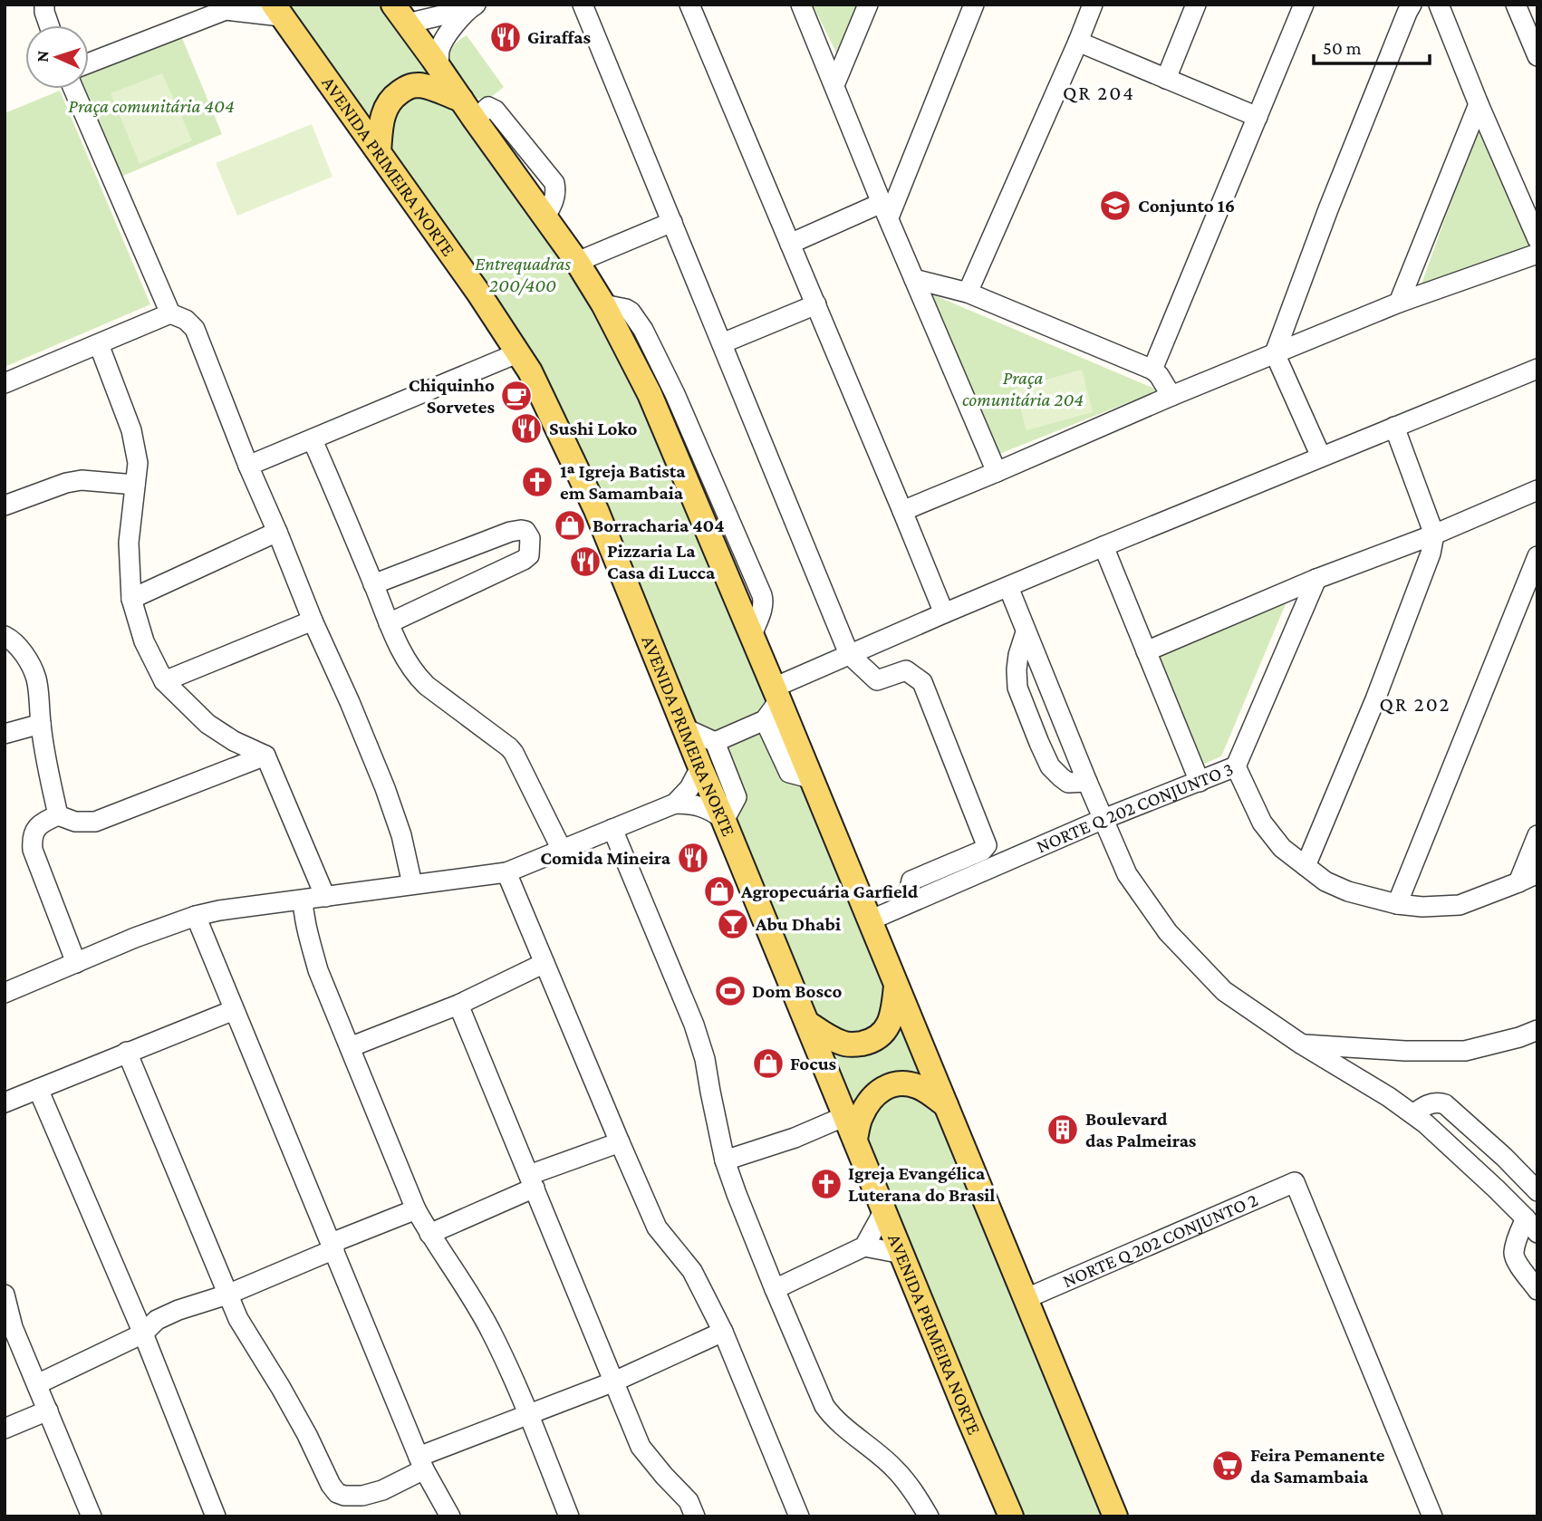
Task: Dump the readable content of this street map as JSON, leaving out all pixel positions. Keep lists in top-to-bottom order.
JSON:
{
  "streets": {
    "main road": ["AVENIDA PRIMEIRA NORTE"],
    "street": ["NORTE Q 202 CONJUNTO 3", "NORTE Q 202 CONJUNTO 2"]
  },
  "districts": ["QR 204", "QR 202"],
  "parks": ["Praça comunitária 404", "Entrequadras 200/400", "Praça comunitária 204"],
  "places": {
    "restaurant": [
      "Giraffas",
      "Sushi Loko",
      "Pizzaria La Casa di Lucca",
      "Comida Mineira"
    ],
    "school or university": ["Conjunto 16"],
    "cafe": ["Chiquinho Sorvetes"],
    "church": ["1ª Igreja Batista em Samambaia", "Igreja Evangélica Luterana do Brasil"],
    "shop": ["Borracharia 404", "Agropecuária Garfield", "Focus"],
    "bar": ["Abu Dhabi"],
    "sports": ["Dom Bosco"],
    "building": ["Boulevard das Palmeiras"],
    "supermarket": ["Feira Pemanente da Samambaia"]
  },
  "scale_bar": "50 m",
  "north": "left"
}
